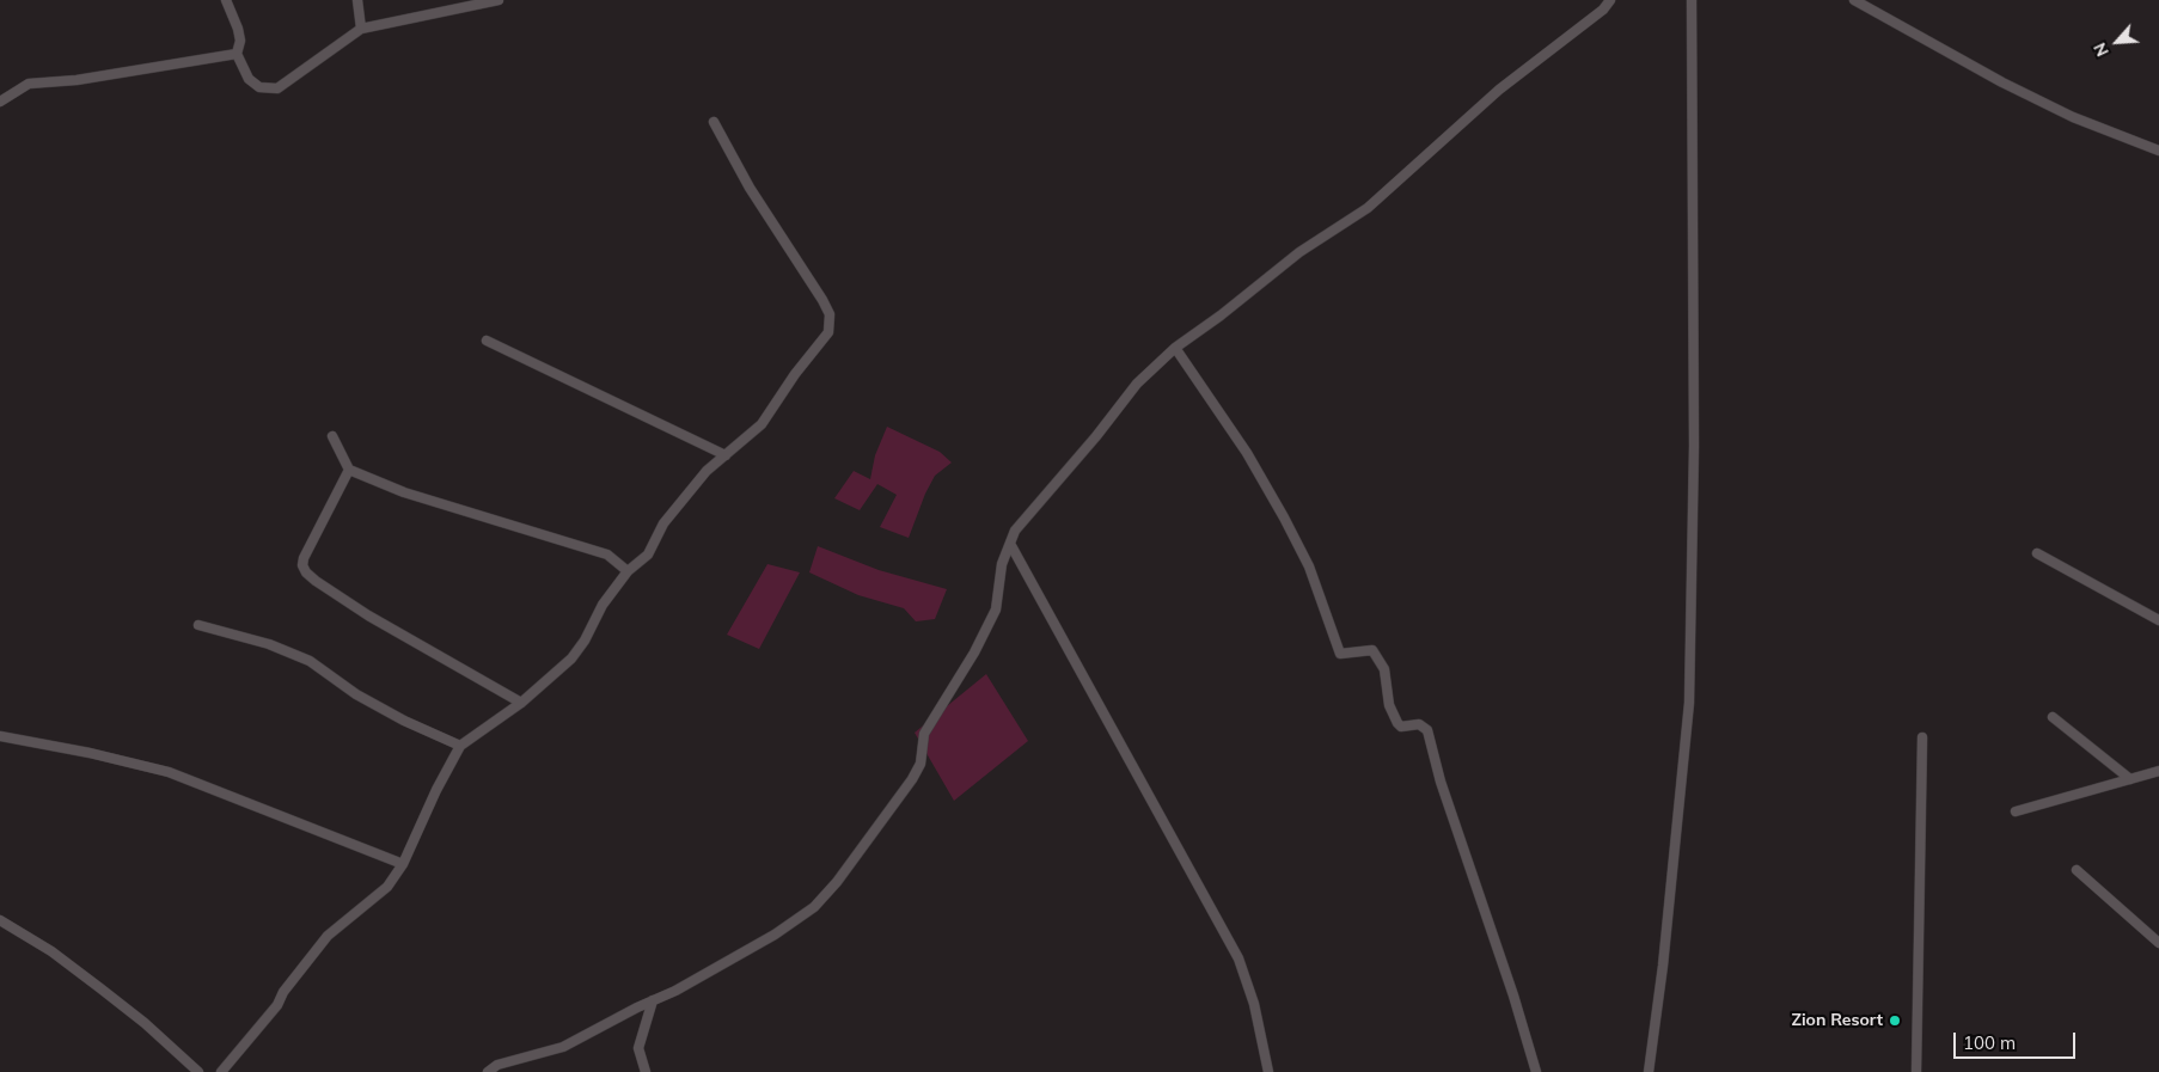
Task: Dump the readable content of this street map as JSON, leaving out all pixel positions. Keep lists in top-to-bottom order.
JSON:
{
  "places": ["Zion Resort"],
  "scale_bar": "100 m",
  "north": "bottom left"
}
